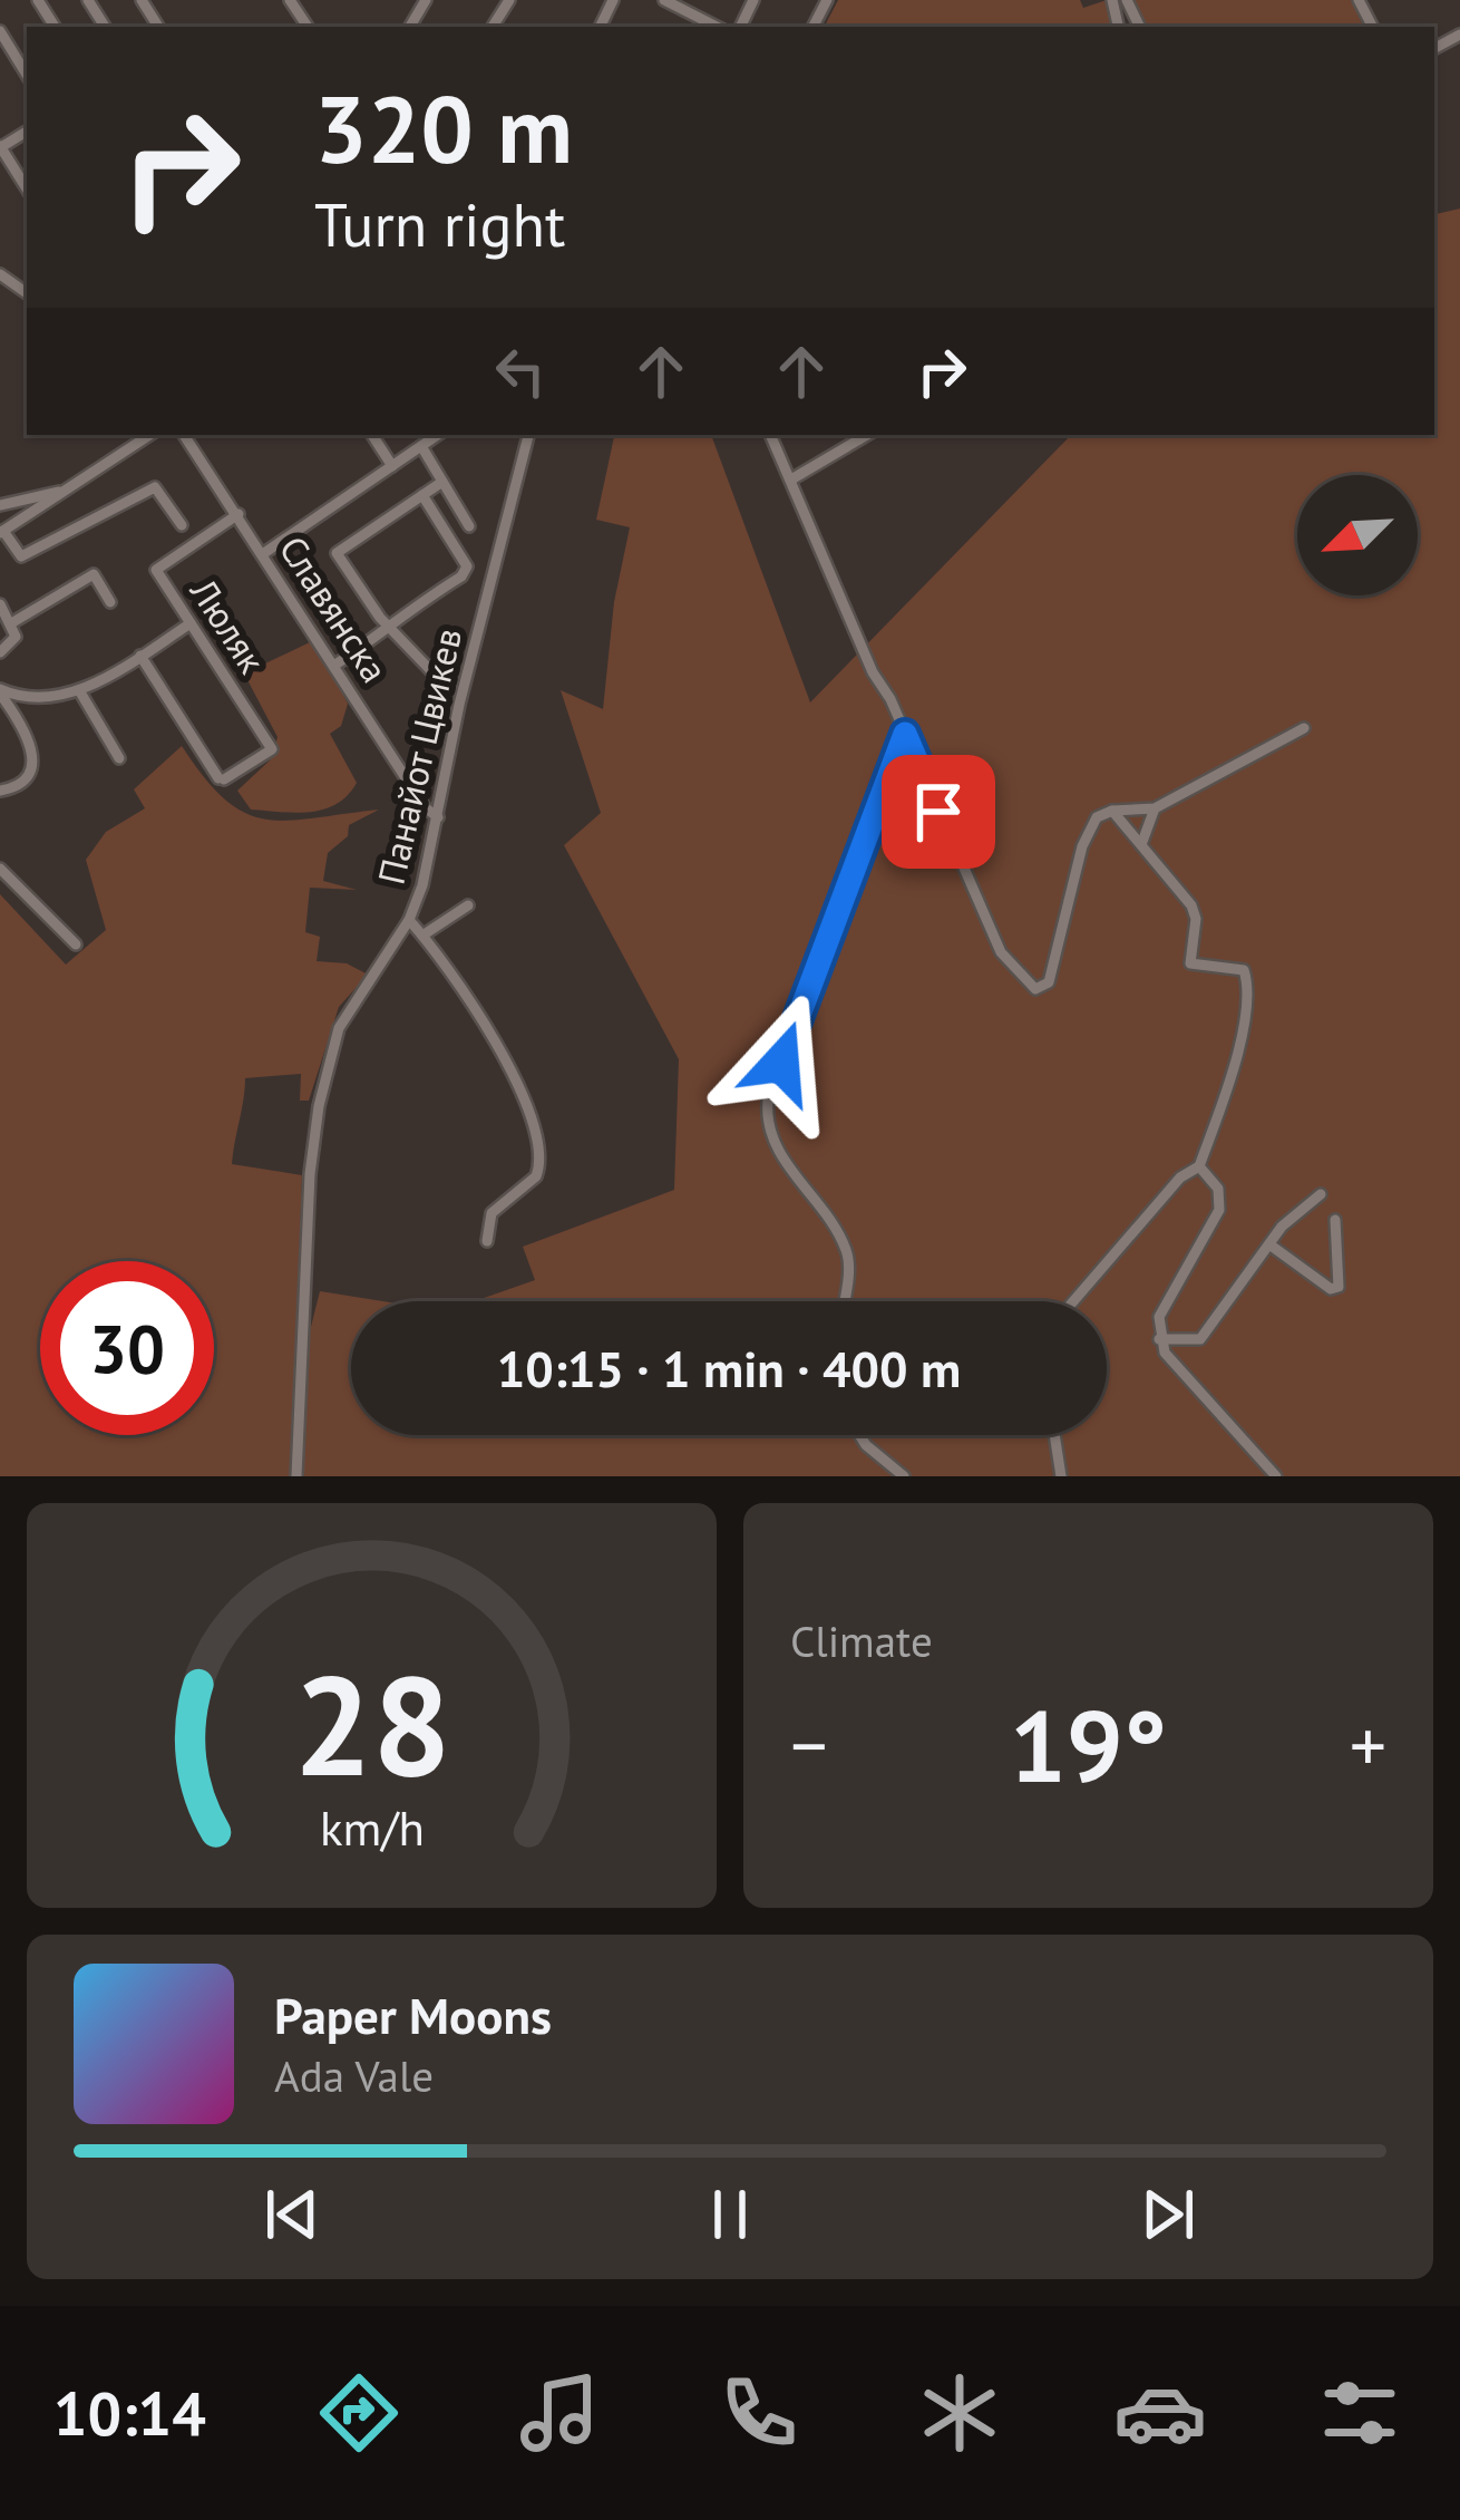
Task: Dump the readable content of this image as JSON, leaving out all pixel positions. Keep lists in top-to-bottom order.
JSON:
{
  "streets": {
    "street": ["Славянска", "Люляк", "Панайот Цвикев"]
  },
  "crossings": [
    ["Славянска", "Люляк"],
    ["Славянска", "Панайот Цвикев"]
  ],
  "north": "bottom left",
  "page": {
    "turn": ["320 m", "Turn right"],
    "limit": "30",
    "trip": "10:15 · 1 min · 400 m",
    "tile": "Climate",
    "heat": ["−", "19°", "+"],
    "song": ["Paper Moons", "Ada Vale"],
    "tabs": "10:14",
    "gauge": ["28", "km/h"]
  }
}
